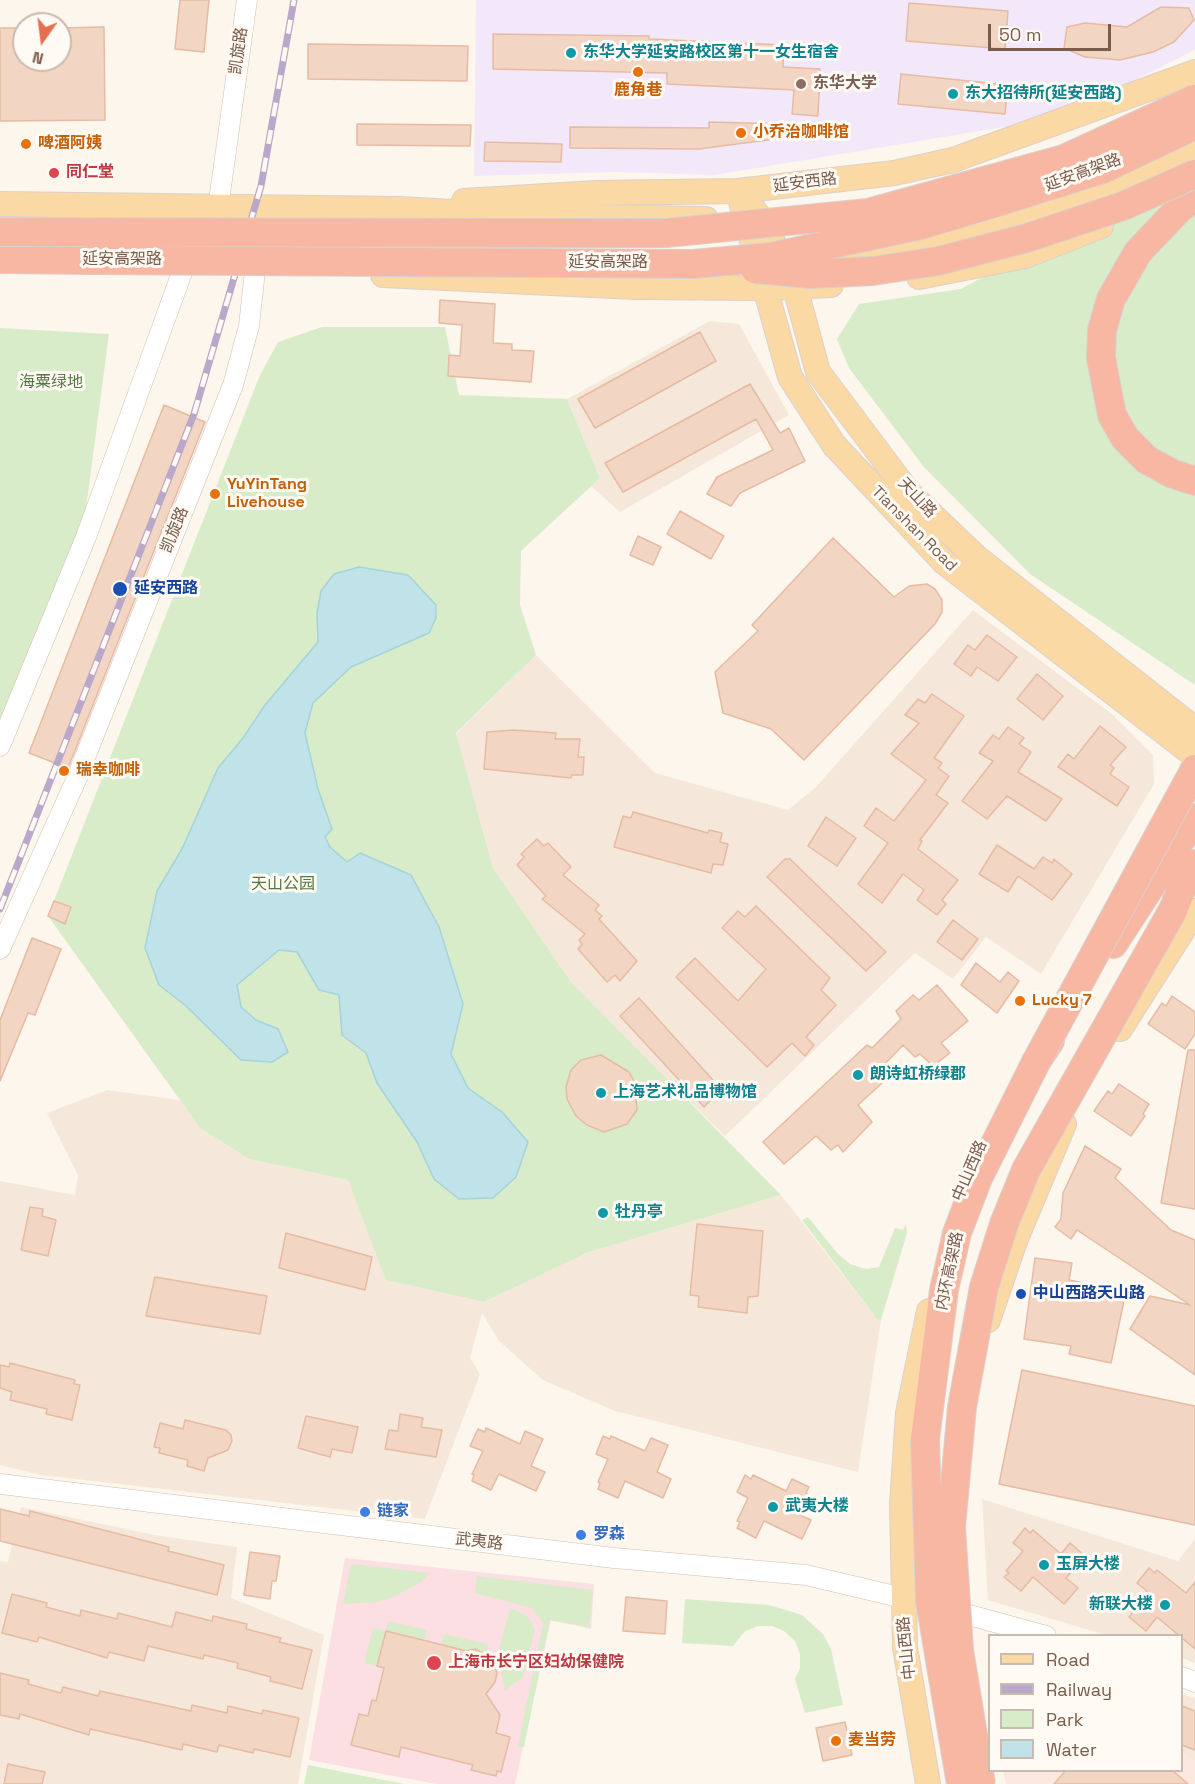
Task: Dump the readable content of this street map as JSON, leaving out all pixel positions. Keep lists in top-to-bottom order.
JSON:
{
  "streets": {
    "highway": ["延安高架路", "内环高架路"],
    "main road": [
      "延安西路",
      "天山路",
      "Tianshan Road",
      "中山西路"
    ],
    "street": ["凯旋路", "武夷路"]
  },
  "crossings": [
    ["凯旋路", "延安西路"],
    ["延安高架路", "延安西路"],
    ["延安西路", "天山路"],
    ["延安西路", "Tianshan Road"],
    ["天山路", "Tianshan Road"],
    ["中山西路", "武夷路"]
  ],
  "parks": ["海粟绿地", "天山公园"],
  "places": [
    "东华大学延安路校区第十一女生宿舍",
    "鹿角巷",
    "东华大学",
    "东大招待所(延安西路)",
    "小乔治咖啡馆",
    "啤酒阿姨",
    "同仁堂",
    "YuYinTang Livehouse",
    "延安西路",
    "瑞幸咖啡",
    "Lucky 7",
    "朗诗虹桥绿郡",
    "上海艺术礼品博物馆",
    "牡丹亭",
    "中山西路天山路",
    "武夷大楼",
    "链家",
    "罗森",
    "玉屏大楼",
    "新联大楼",
    "上海市长宁区妇幼保健院",
    "麦当劳"
  ],
  "legend": [
    "Road",
    "Railway",
    "Park",
    "Water"
  ],
  "scale_bar": "50 m",
  "north": "bottom"
}
